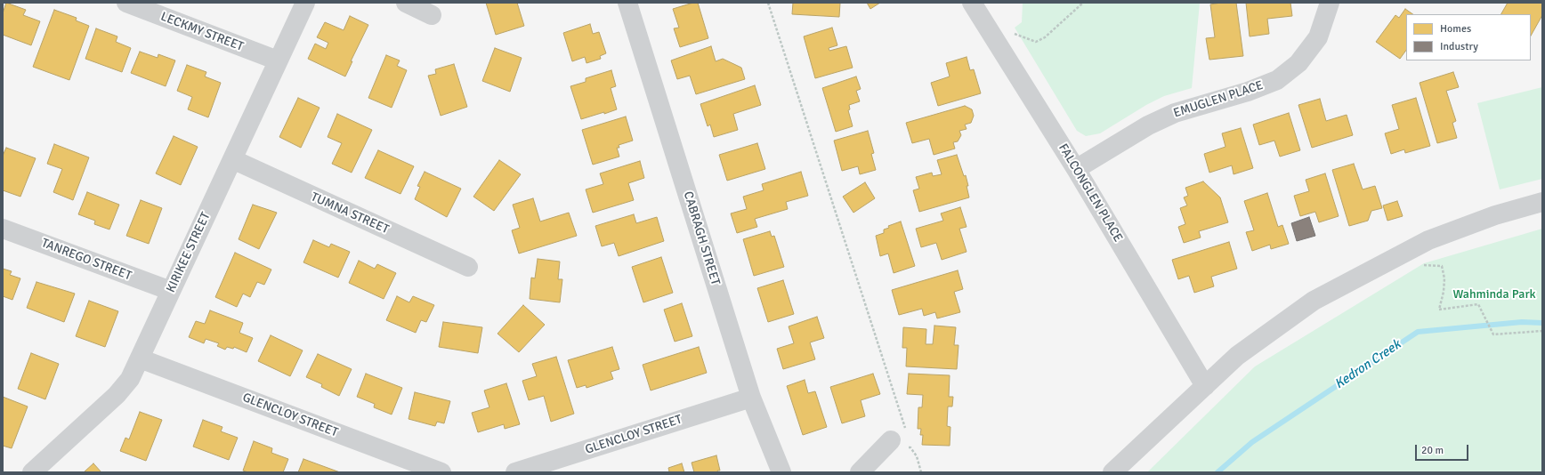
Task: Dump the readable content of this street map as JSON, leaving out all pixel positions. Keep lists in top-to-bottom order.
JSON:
{
  "streets": {
    "street": [
      "LECKMY STREET",
      "EMUGLEN PLACE",
      "FALCONGLEN PLACE",
      "TUMNA STREET",
      "CABRAGH STREET",
      "KIRIKEE STREET",
      "TANREGO STREET",
      "GLENCLOY STREET"
    ]
  },
  "crossings": [
    ["LECKMY STREET", "KIRIKEE STREET"],
    ["EMUGLEN PLACE", "FALCONGLEN PLACE"],
    ["TUMNA STREET", "KIRIKEE STREET"],
    ["CABRAGH STREET", "GLENCLOY STREET"],
    ["KIRIKEE STREET", "TANREGO STREET"],
    ["KIRIKEE STREET", "GLENCLOY STREET"]
  ],
  "water": ["Kedron Creek"],
  "parks": ["Wahminda Park"],
  "legend": ["Homes", "Industry"],
  "scale_bar": "20 m"
}
